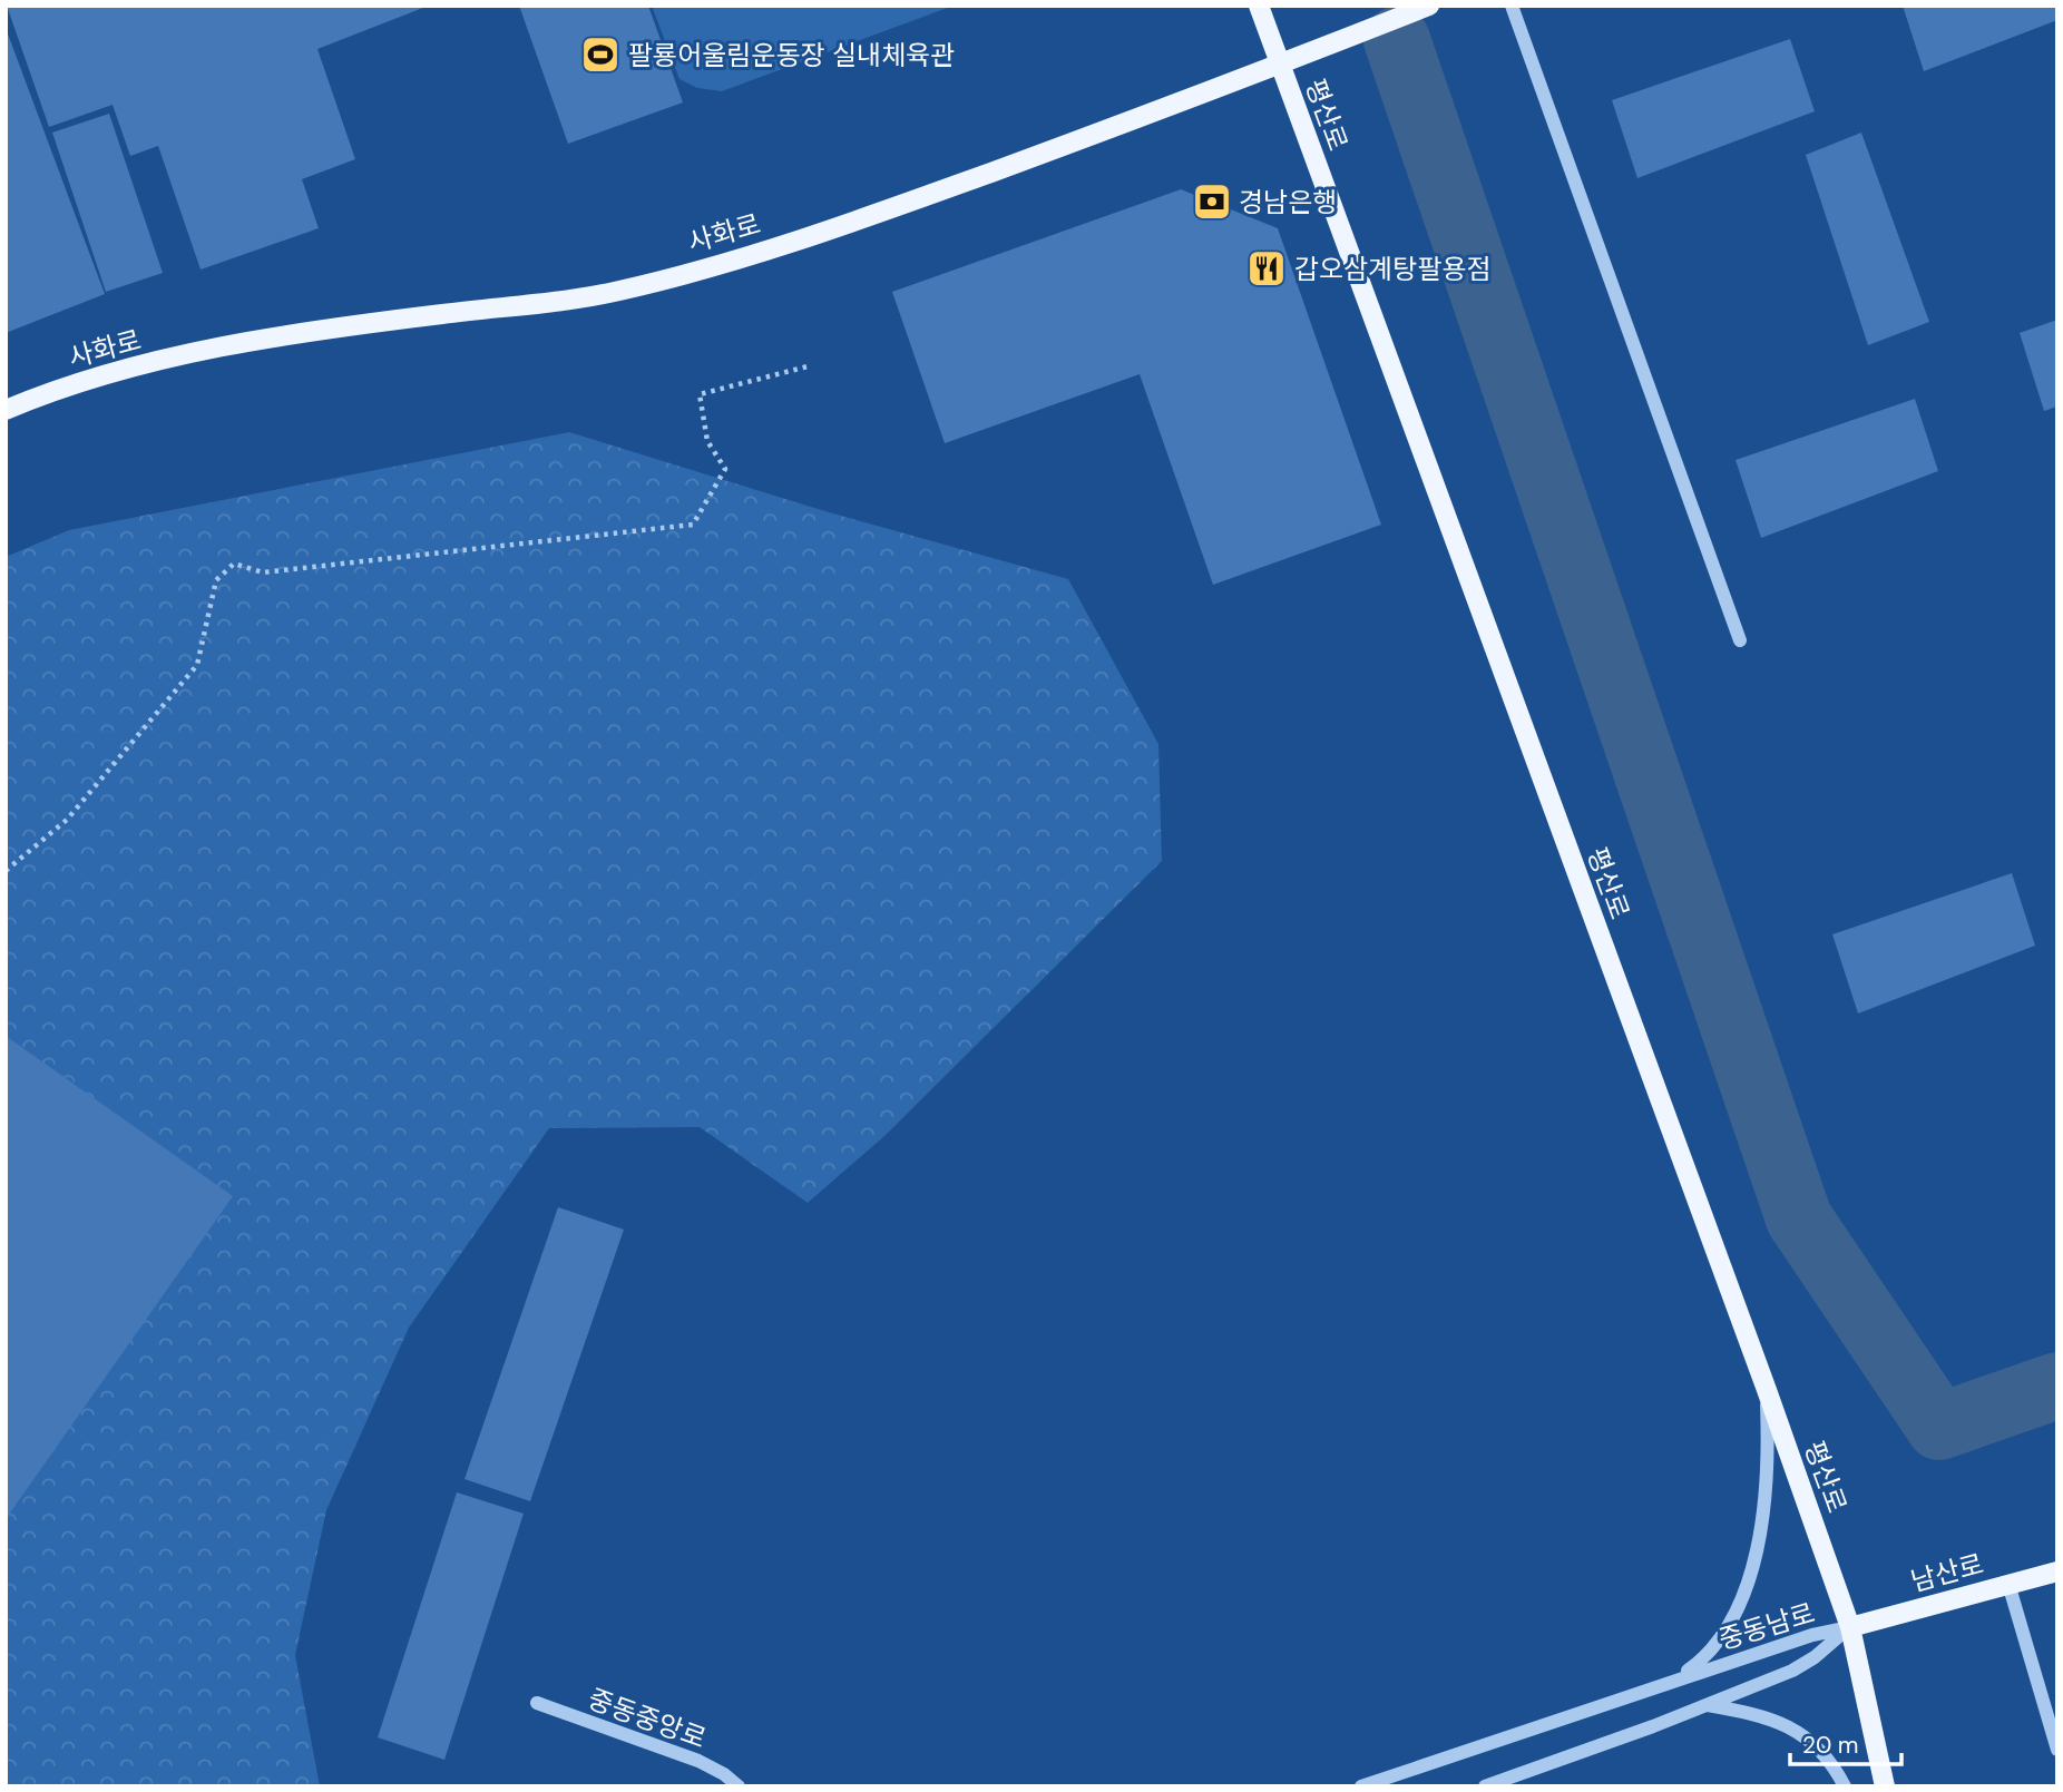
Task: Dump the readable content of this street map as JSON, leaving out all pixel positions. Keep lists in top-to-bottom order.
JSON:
{
  "streets": {
    "main road": ["평산로", "사화로", "남산로"],
    "street": ["중동남로", "중동중앙로"]
  },
  "crossings": [
    ["평산로", "사화로"],
    ["평산로", "남산로"],
    ["평산로", "중동남로"],
    ["남산로", "중동남로"]
  ],
  "places": {
    "sports": ["팔룡어울림운동장 실내체육관"],
    "bank": ["경남은행"],
    "restaurant": ["갑오삼계탕팔용점"]
  },
  "scale_bar": "20 m"
}
